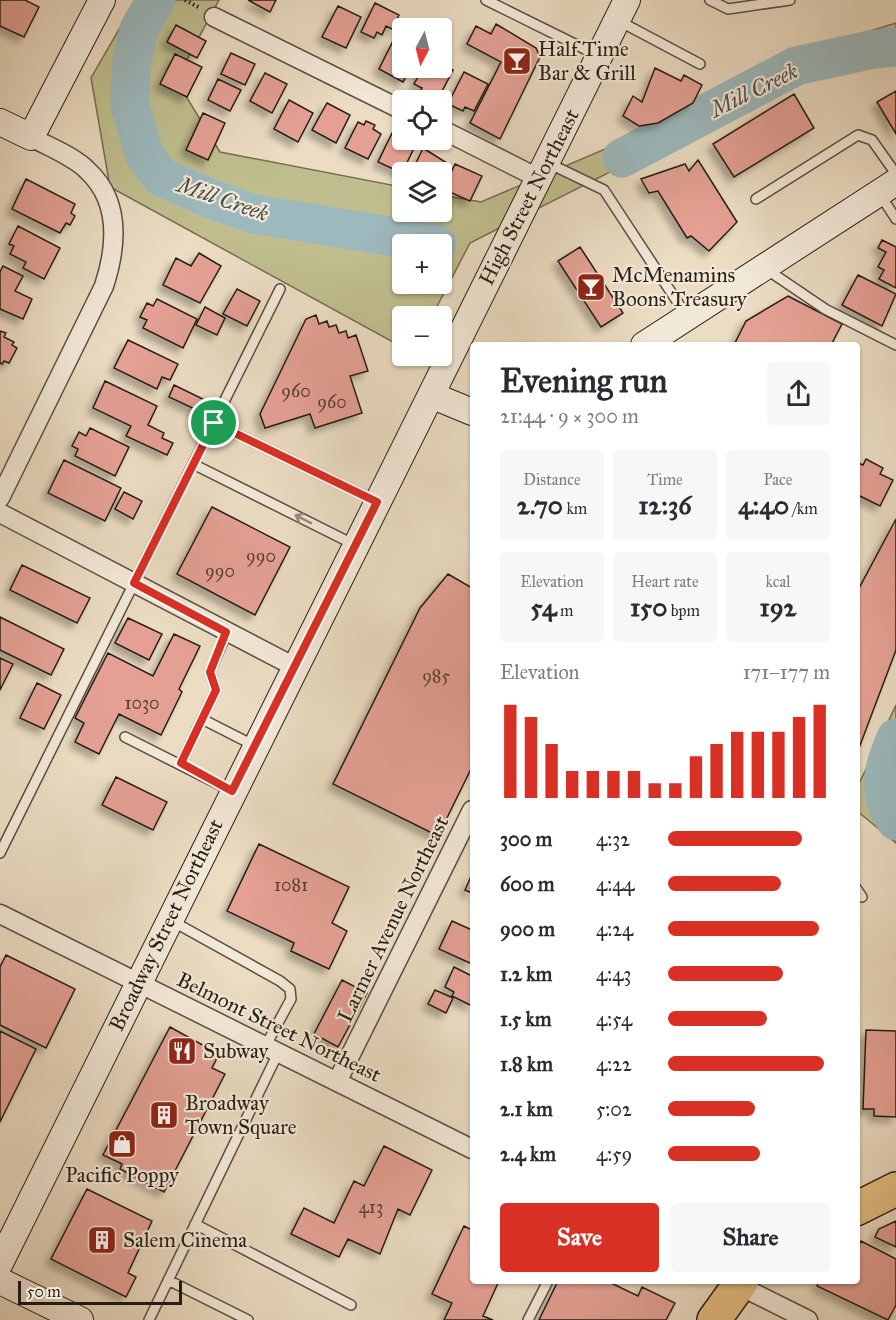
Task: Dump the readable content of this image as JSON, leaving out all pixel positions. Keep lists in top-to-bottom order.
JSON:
{
  "streets": {
    "main road": ["High Street Northeast", "Broadway Street Northeast"],
    "street": ["Larmer Avenue Northeast", "Belmont Street Northeast"]
  },
  "crossings": [
    ["High Street Northeast", "Broadway Street Northeast"],
    ["Larmer Avenue Northeast", "Belmont Street Northeast"],
    ["Broadway Street Northeast", "Belmont Street Northeast"]
  ],
  "water": ["Mill Creek"],
  "places": {
    "bar": ["Half Time Bar & Grill", "McMenamins Boons Treasury"],
    "restaurant": ["Subway"],
    "building": ["Broadway Town Square", "Salem Cinema"],
    "shop": ["Pacific Poppy"]
  },
  "house_numbers": [
    "960",
    "960",
    "990",
    "990",
    "985",
    "1030",
    "1081",
    "413"
  ],
  "scale_bar": "50 m",
  "north": "bottom",
  "page": {
    "map_buttons": ["+", "−"],
    "heading": ["Evening run", "21:44 · 9 × 300 m"],
    "stats": [
      ["Distance", "2.70 km"],
      ["Time", "12:36"],
      ["Pace", "4:40 /km"],
      ["Elevation", "54 m"],
      ["Heart rate", "150 bpm"],
      ["kcal", "192"]
    ],
    "chart": ["Elevation", "171–177 m"],
    "list": [
      {
        "name": "300 m",
        "note": "4:32"
      },
      {
        "name": "600 m",
        "note": "4:44"
      },
      {
        "name": "900 m",
        "note": "4:24"
      },
      {
        "name": "1.2 km",
        "note": "4:43"
      },
      {
        "name": "1.5 km",
        "note": "4:54"
      },
      {
        "name": "1.8 km",
        "note": "4:22"
      },
      {
        "name": "2.1 km",
        "note": "5:02"
      },
      {
        "name": "2.4 km",
        "note": "4:59"
      }
    ],
    "buttons": ["Save", "Share"],
    "scale": "50 m"
  }
}
